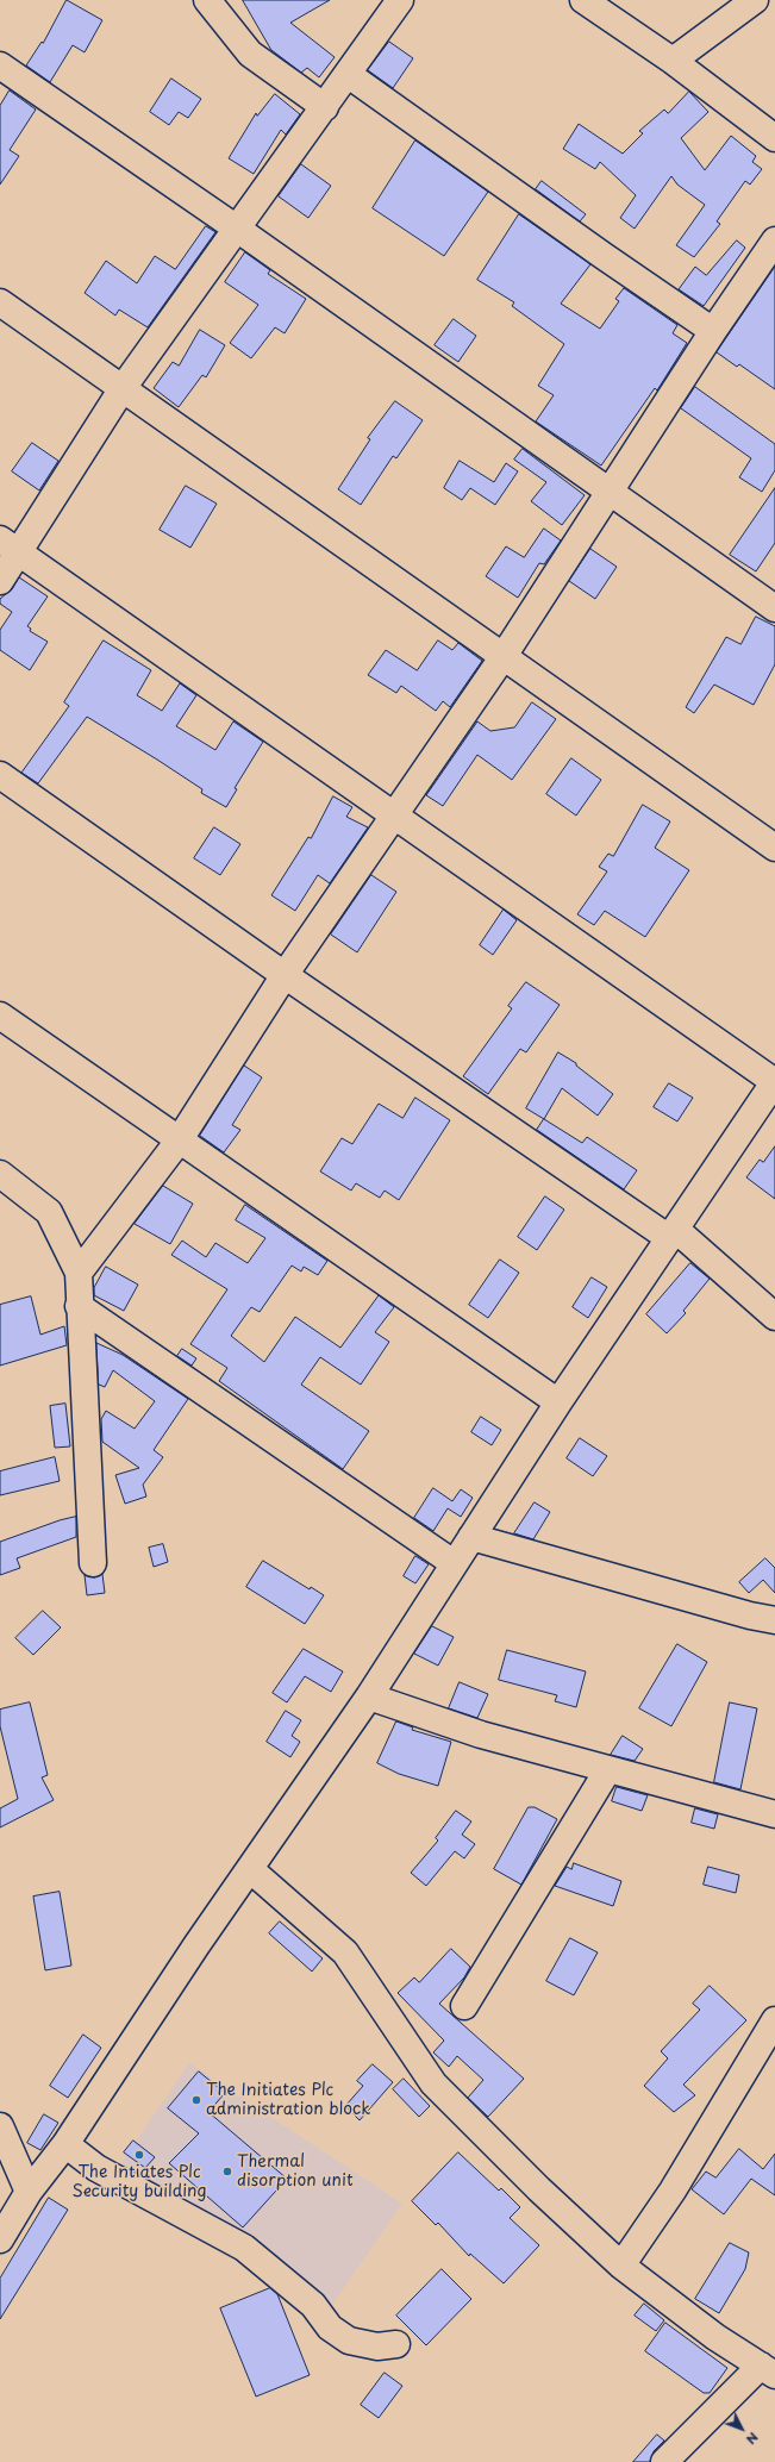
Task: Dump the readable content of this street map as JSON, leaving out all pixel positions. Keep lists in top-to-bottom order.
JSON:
{
  "places": ["The Initiates Plc administration block", "The Intiates Plc Security building", "Thermal disorption unit"],
  "north": "bottom right"
}
